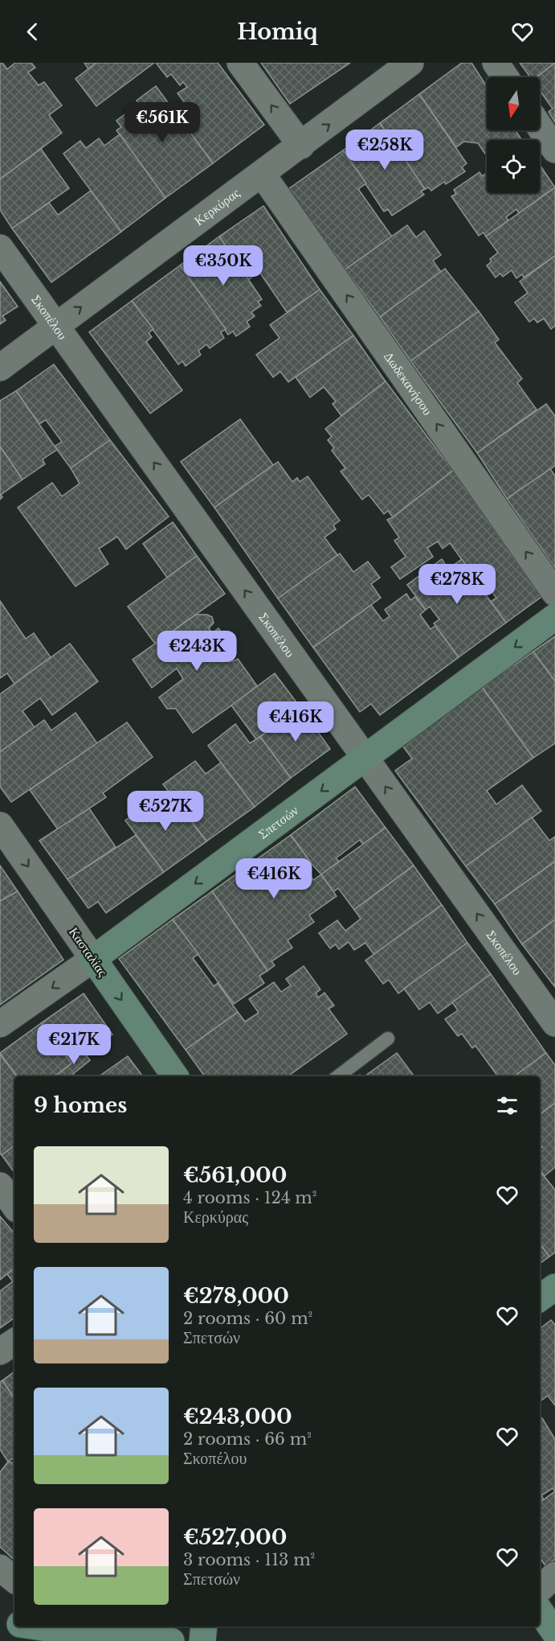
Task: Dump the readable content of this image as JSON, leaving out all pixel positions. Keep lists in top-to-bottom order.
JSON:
{
  "streets": {
    "street": [
      "Κερκύρας",
      "Σκοπέλου",
      "Δωδεκανήσου",
      "Σπετσών",
      "Κασταλίας"
    ]
  },
  "crossings": [
    ["Κερκύρας", "Σκοπέλου"],
    ["Κερκύρας", "Δωδεκανήσου"],
    ["Σκοπέλου", "Σπετσών"],
    ["Σπετσών", "Κασταλίας"]
  ],
  "one_way": [
    "Κερκύρας",
    "Σκοπέλου",
    "Δωδεκανήσου",
    "Σπετσών",
    "Κασταλίας"
  ],
  "north": "bottom",
  "page": {
    "header": "Homiq",
    "price": [
      "€561K",
      "€258K",
      "€350K",
      "€278K",
      "€243K",
      "€416K",
      "€527K",
      "€416K",
      "€217K"
    ],
    "heading": "9 homes",
    "list": [
      {
        "name": "€561,000",
        "note": "4 rooms · 124 m² · Κερκύρας"
      },
      {
        "name": "€278,000",
        "note": "2 rooms · 60 m² · Σπετσών"
      },
      {
        "name": "€243,000",
        "note": "2 rooms · 66 m² · Σκοπέλου"
      },
      {
        "name": "€527,000",
        "note": "3 rooms · 113 m² · Σπετσών"
      }
    ]
  }
}
